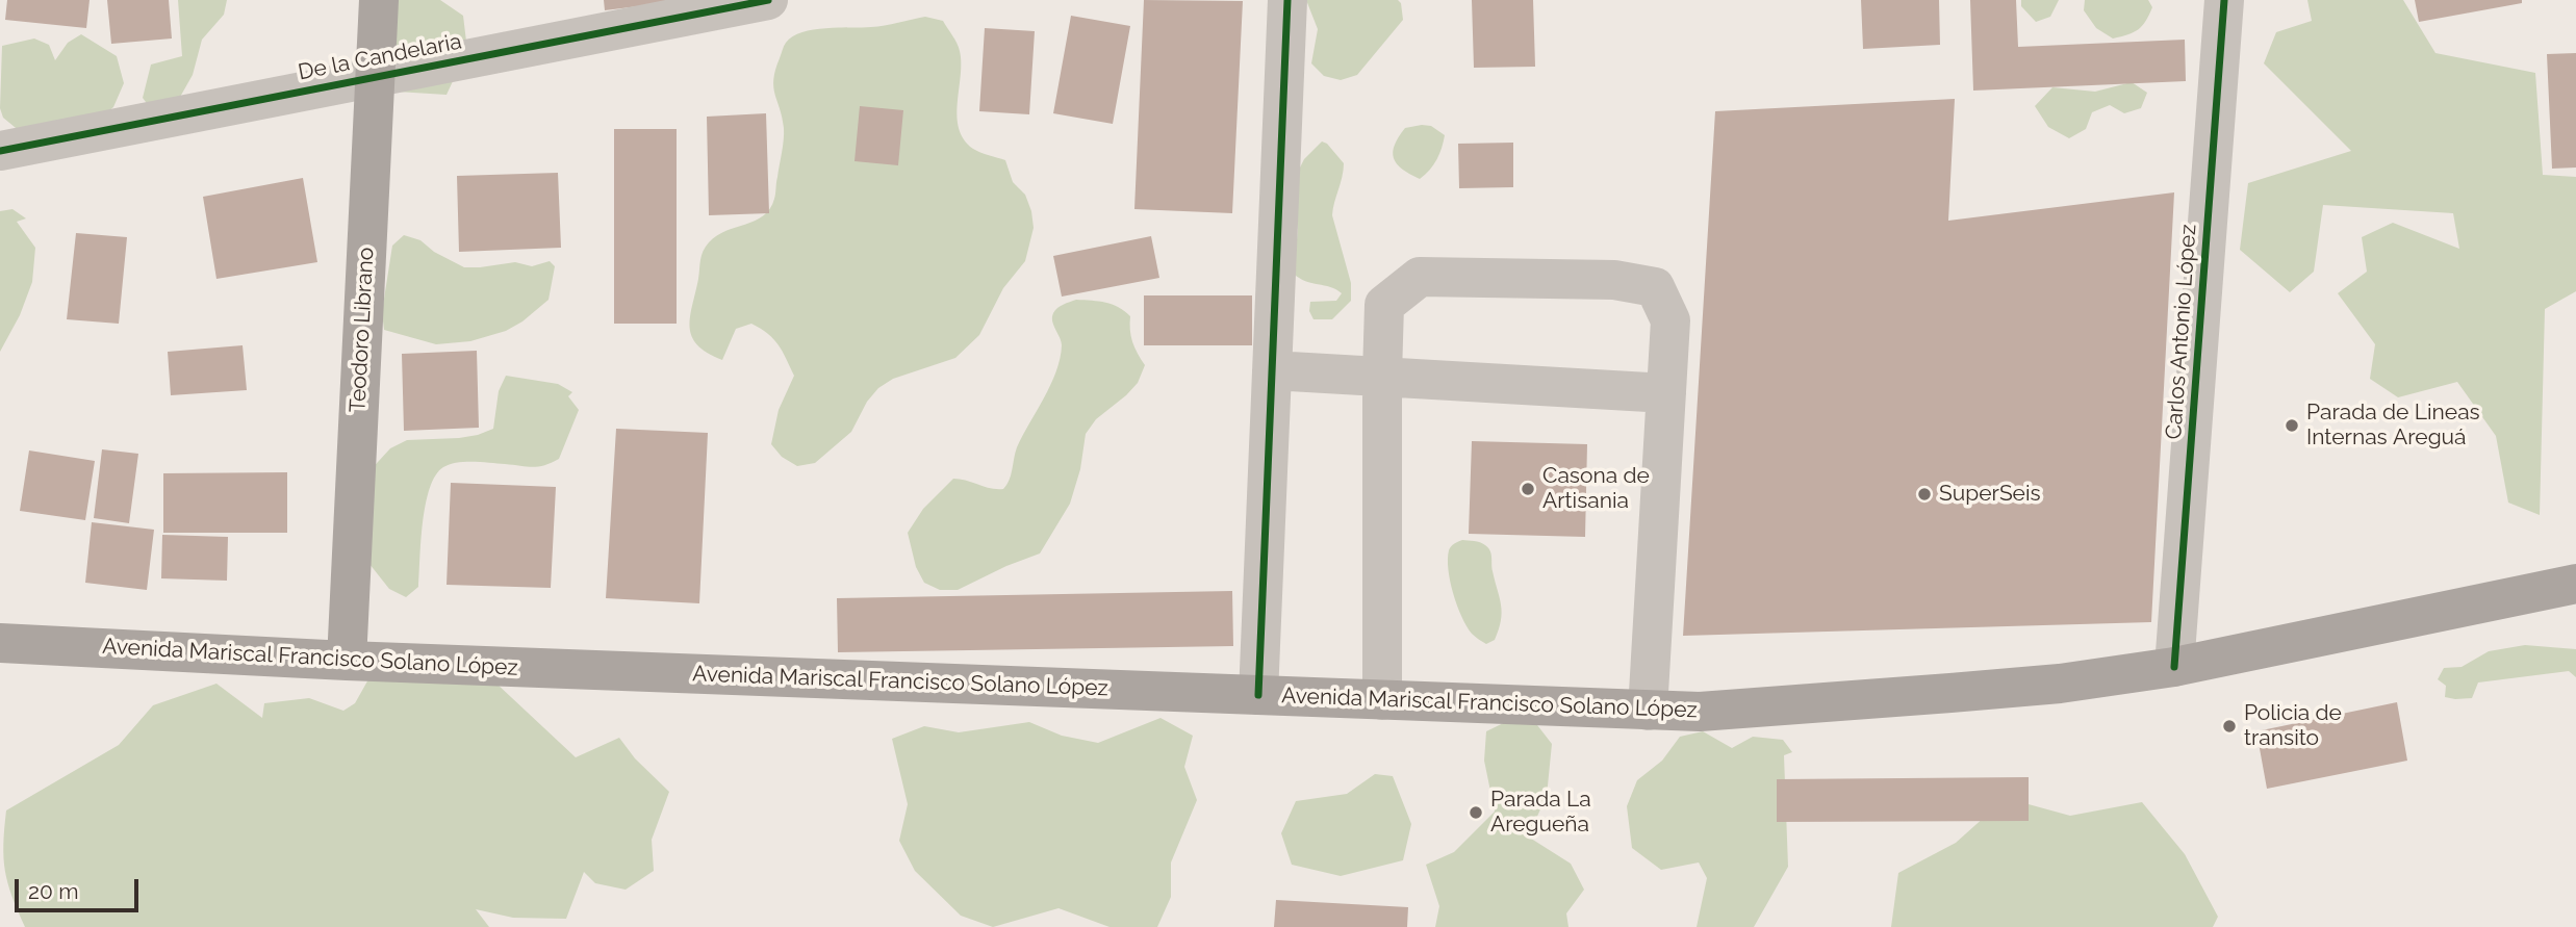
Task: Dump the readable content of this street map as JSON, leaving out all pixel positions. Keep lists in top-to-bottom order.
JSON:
{
  "streets": {
    "main road": ["Teodoro Librano", "Avenida Mariscal Francisco Solano López"],
    "street": ["De la Candelaria", "Carlos Antonio López"]
  },
  "crossings": [
    ["De la Candelaria", "Teodoro Librano"],
    ["Teodoro Librano", "Avenida Mariscal Francisco Solano López"],
    ["Carlos Antonio López", "Avenida Mariscal Francisco Solano López"]
  ],
  "places": [
    "Parada de Lineas Internas Areguá",
    "Casona de Artisania",
    "SuperSeis",
    "Policia de transito",
    "Parada La Aregueña"
  ],
  "scale_bar": "20 m"
}
